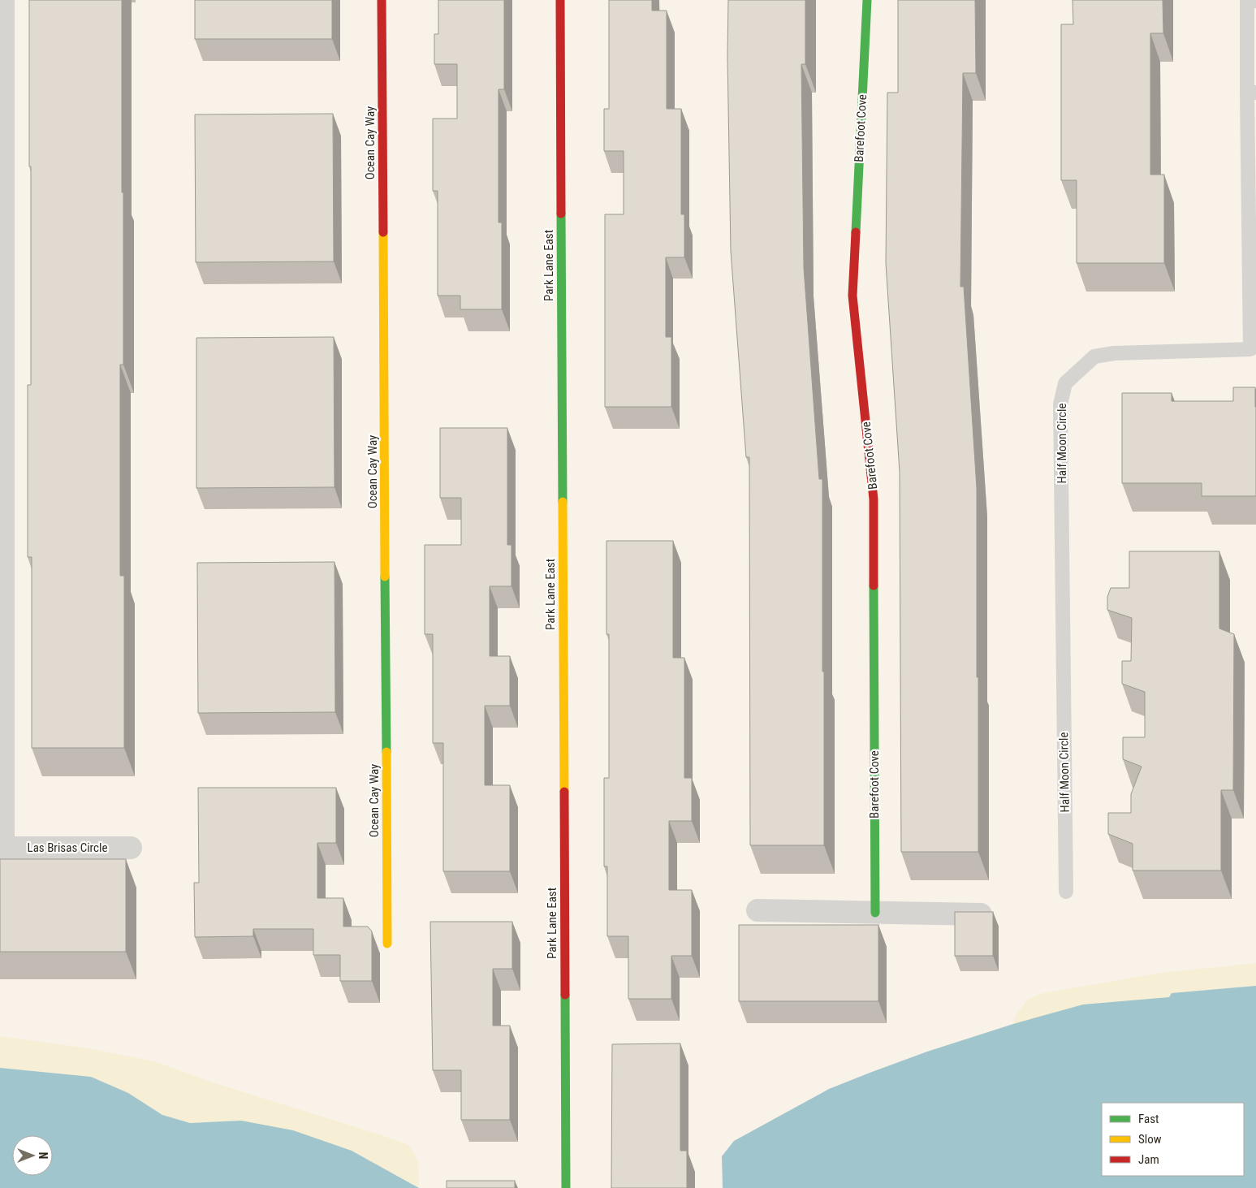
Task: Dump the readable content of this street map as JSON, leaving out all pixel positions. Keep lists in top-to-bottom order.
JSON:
{
  "streets": {
    "street": [
      "Barefoot Cove",
      "Ocean Cay Way",
      "Park Lane East",
      "Las Brisas Circle"
    ],
    "lane": ["Half Moon Circle"]
  },
  "legend": ["Fast", "Slow", "Jam"],
  "north": "right"
}
